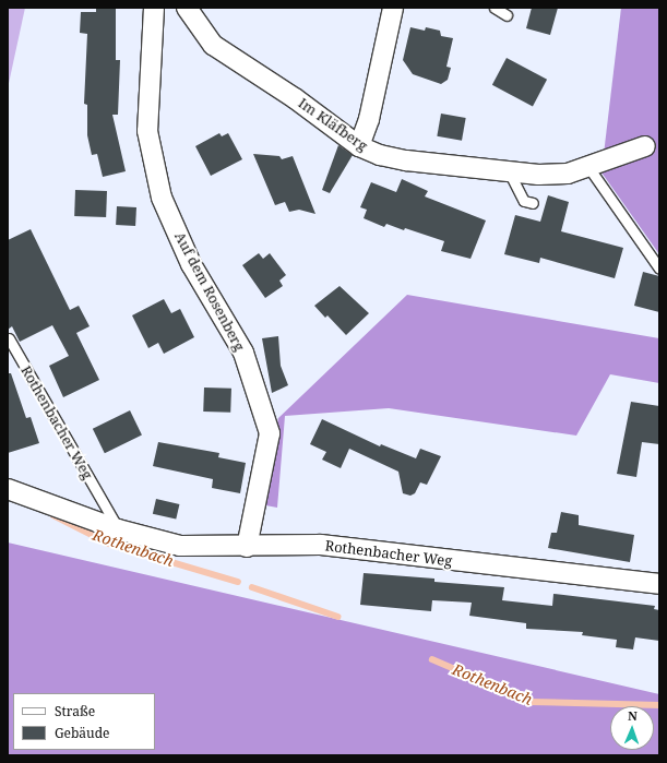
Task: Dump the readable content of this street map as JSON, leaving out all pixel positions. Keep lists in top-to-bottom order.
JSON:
{
  "streets": {
    "street": ["Im Kläfberg", "Auf dem Rosenberg", "Rothenbacher Weg"]
  },
  "crossings": [
    ["Auf dem Rosenberg", "Rothenbacher Weg"]
  ],
  "water": ["Rothenbach"],
  "legend": ["Straße", "Gebäude"],
  "north": "top"
}
